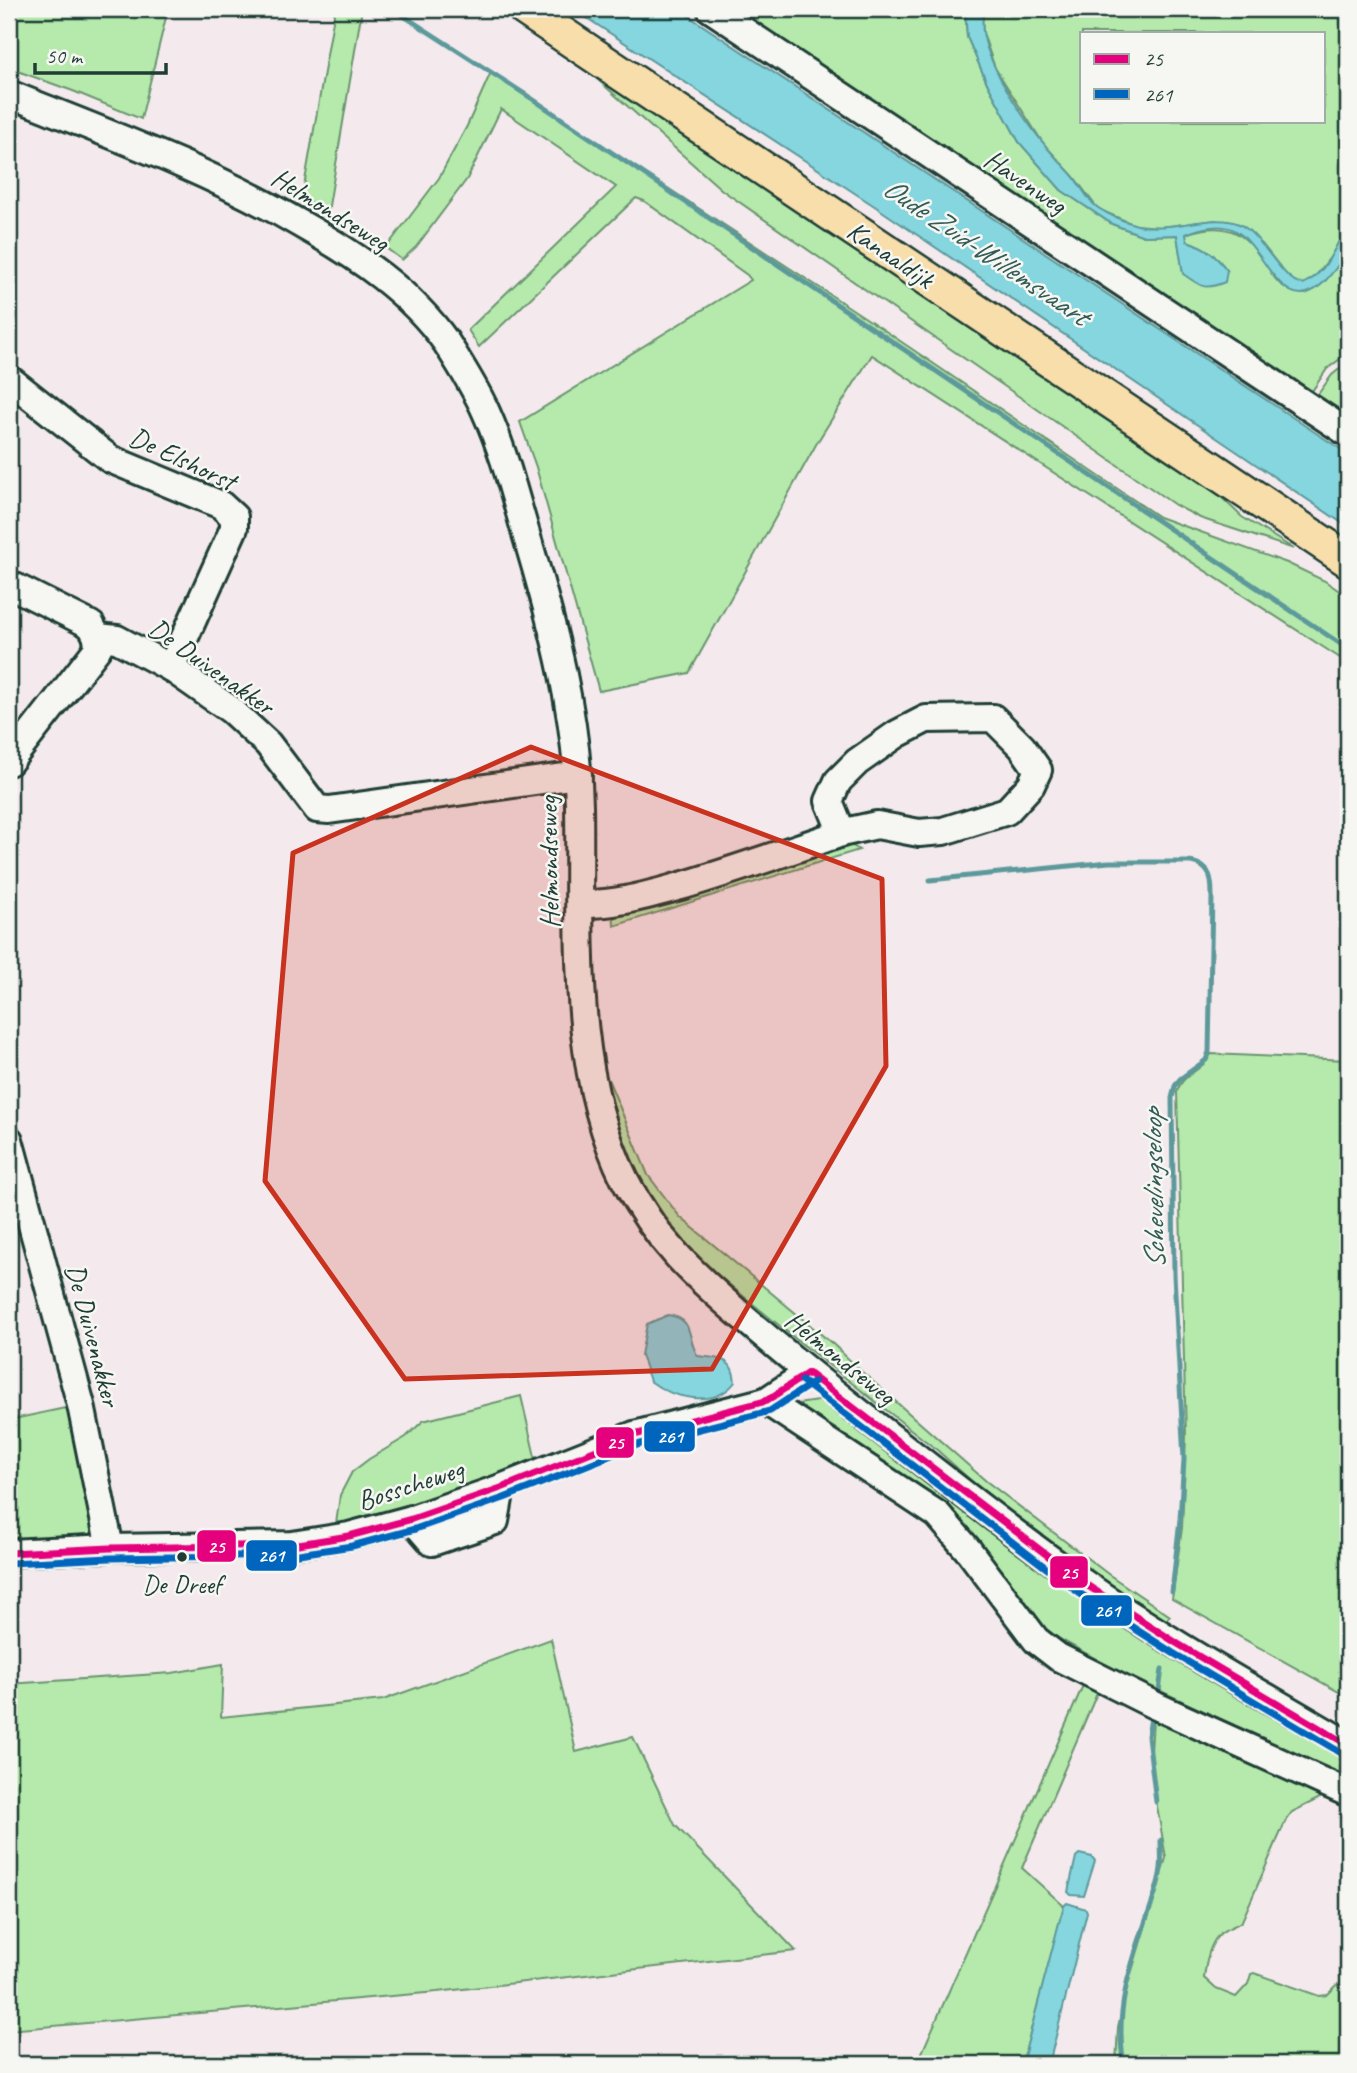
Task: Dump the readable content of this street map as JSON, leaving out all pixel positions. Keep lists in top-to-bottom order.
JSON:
{
  "streets": {
    "main road": ["Kanaaldijk"],
    "street": [
      "Havenweg",
      "Helmondseweg",
      "De Elshorst",
      "De Duivenakker",
      "Bosscheweg"
    ]
  },
  "crossings": [
    ["Helmondseweg", "De Duivenakker"],
    ["Helmondseweg", "Bosscheweg"],
    ["De Elshorst", "De Duivenakker"],
    ["De Duivenakker", "Bosscheweg"]
  ],
  "water": ["Oude Zuid-Willemsvaart", "Schevelingseloop"],
  "places": ["De Dreef"],
  "lines": ["transit line 25", "transit line 261"],
  "legend": ["25", "261"],
  "scale_bar": "50 m"
}
